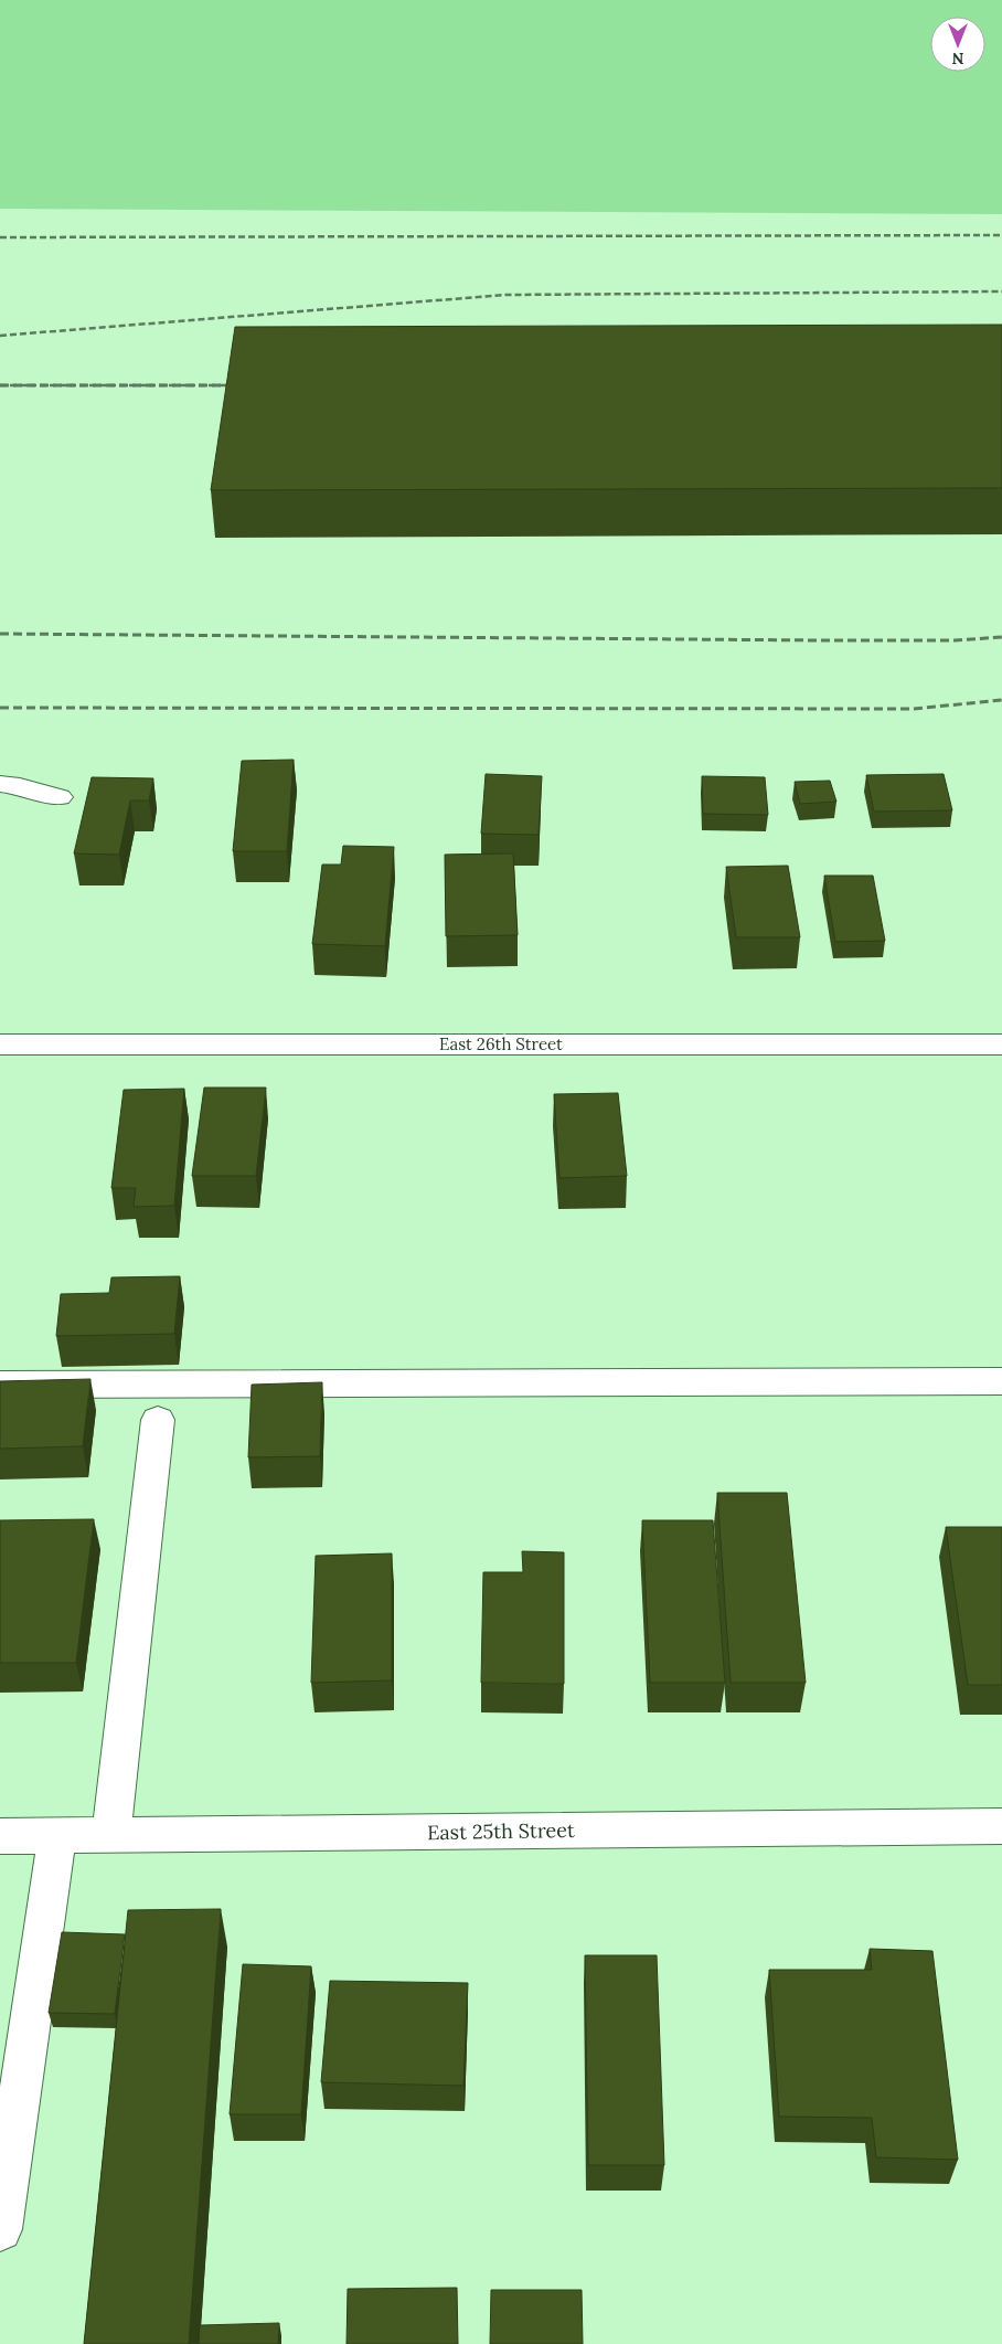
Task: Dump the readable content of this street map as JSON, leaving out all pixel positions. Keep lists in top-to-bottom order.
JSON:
{
  "streets": {
    "street": ["East 26th Street", "East 25th Street"]
  },
  "north": "bottom"
}
